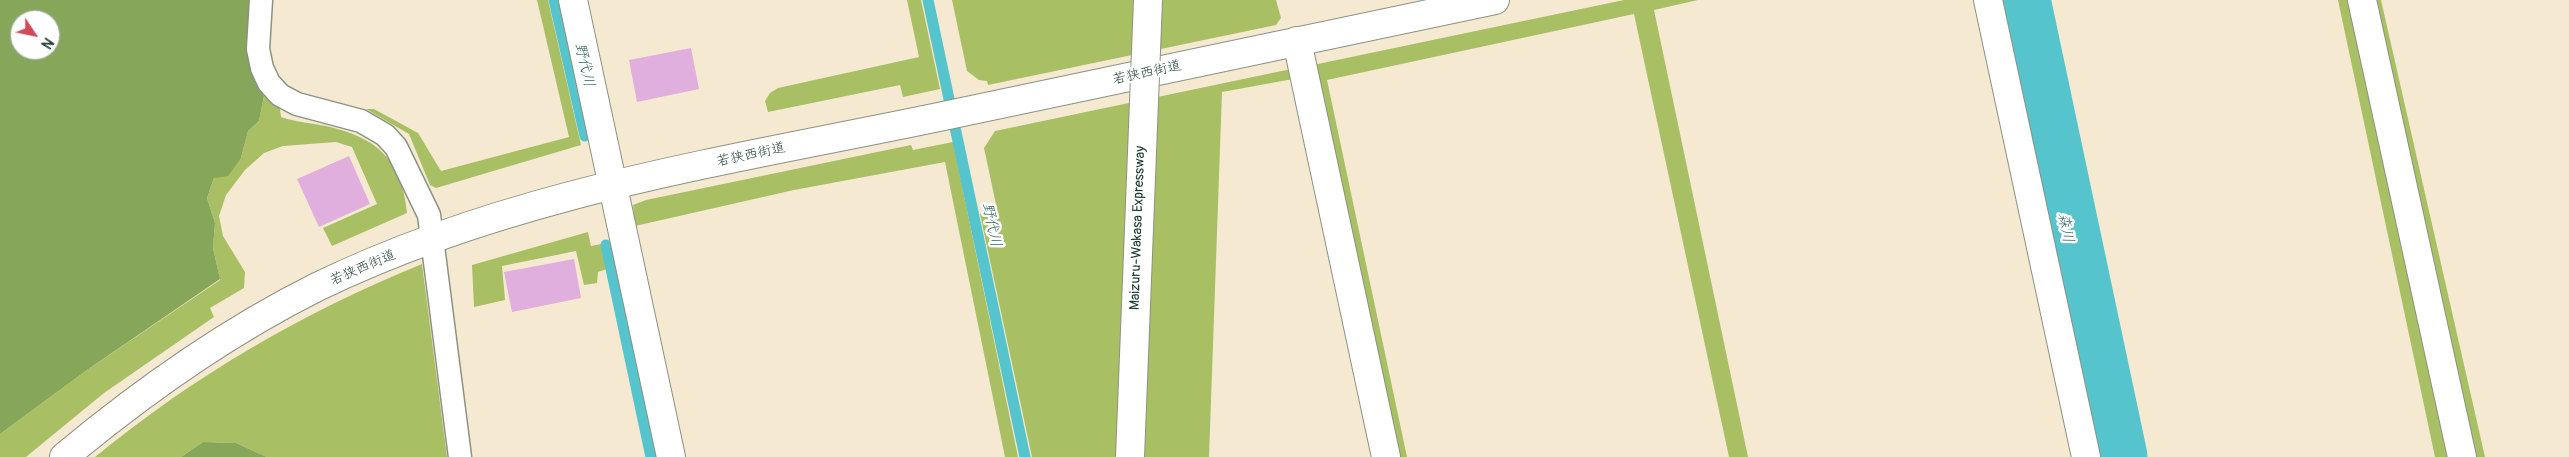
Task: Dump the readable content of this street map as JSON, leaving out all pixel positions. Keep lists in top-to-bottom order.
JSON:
{
  "streets": {
    "main road": ["若狭西街道", "Maizuru-Wakasa Expressway"]
  },
  "water": ["野代川", "森川"],
  "north": "bottom right"
}
